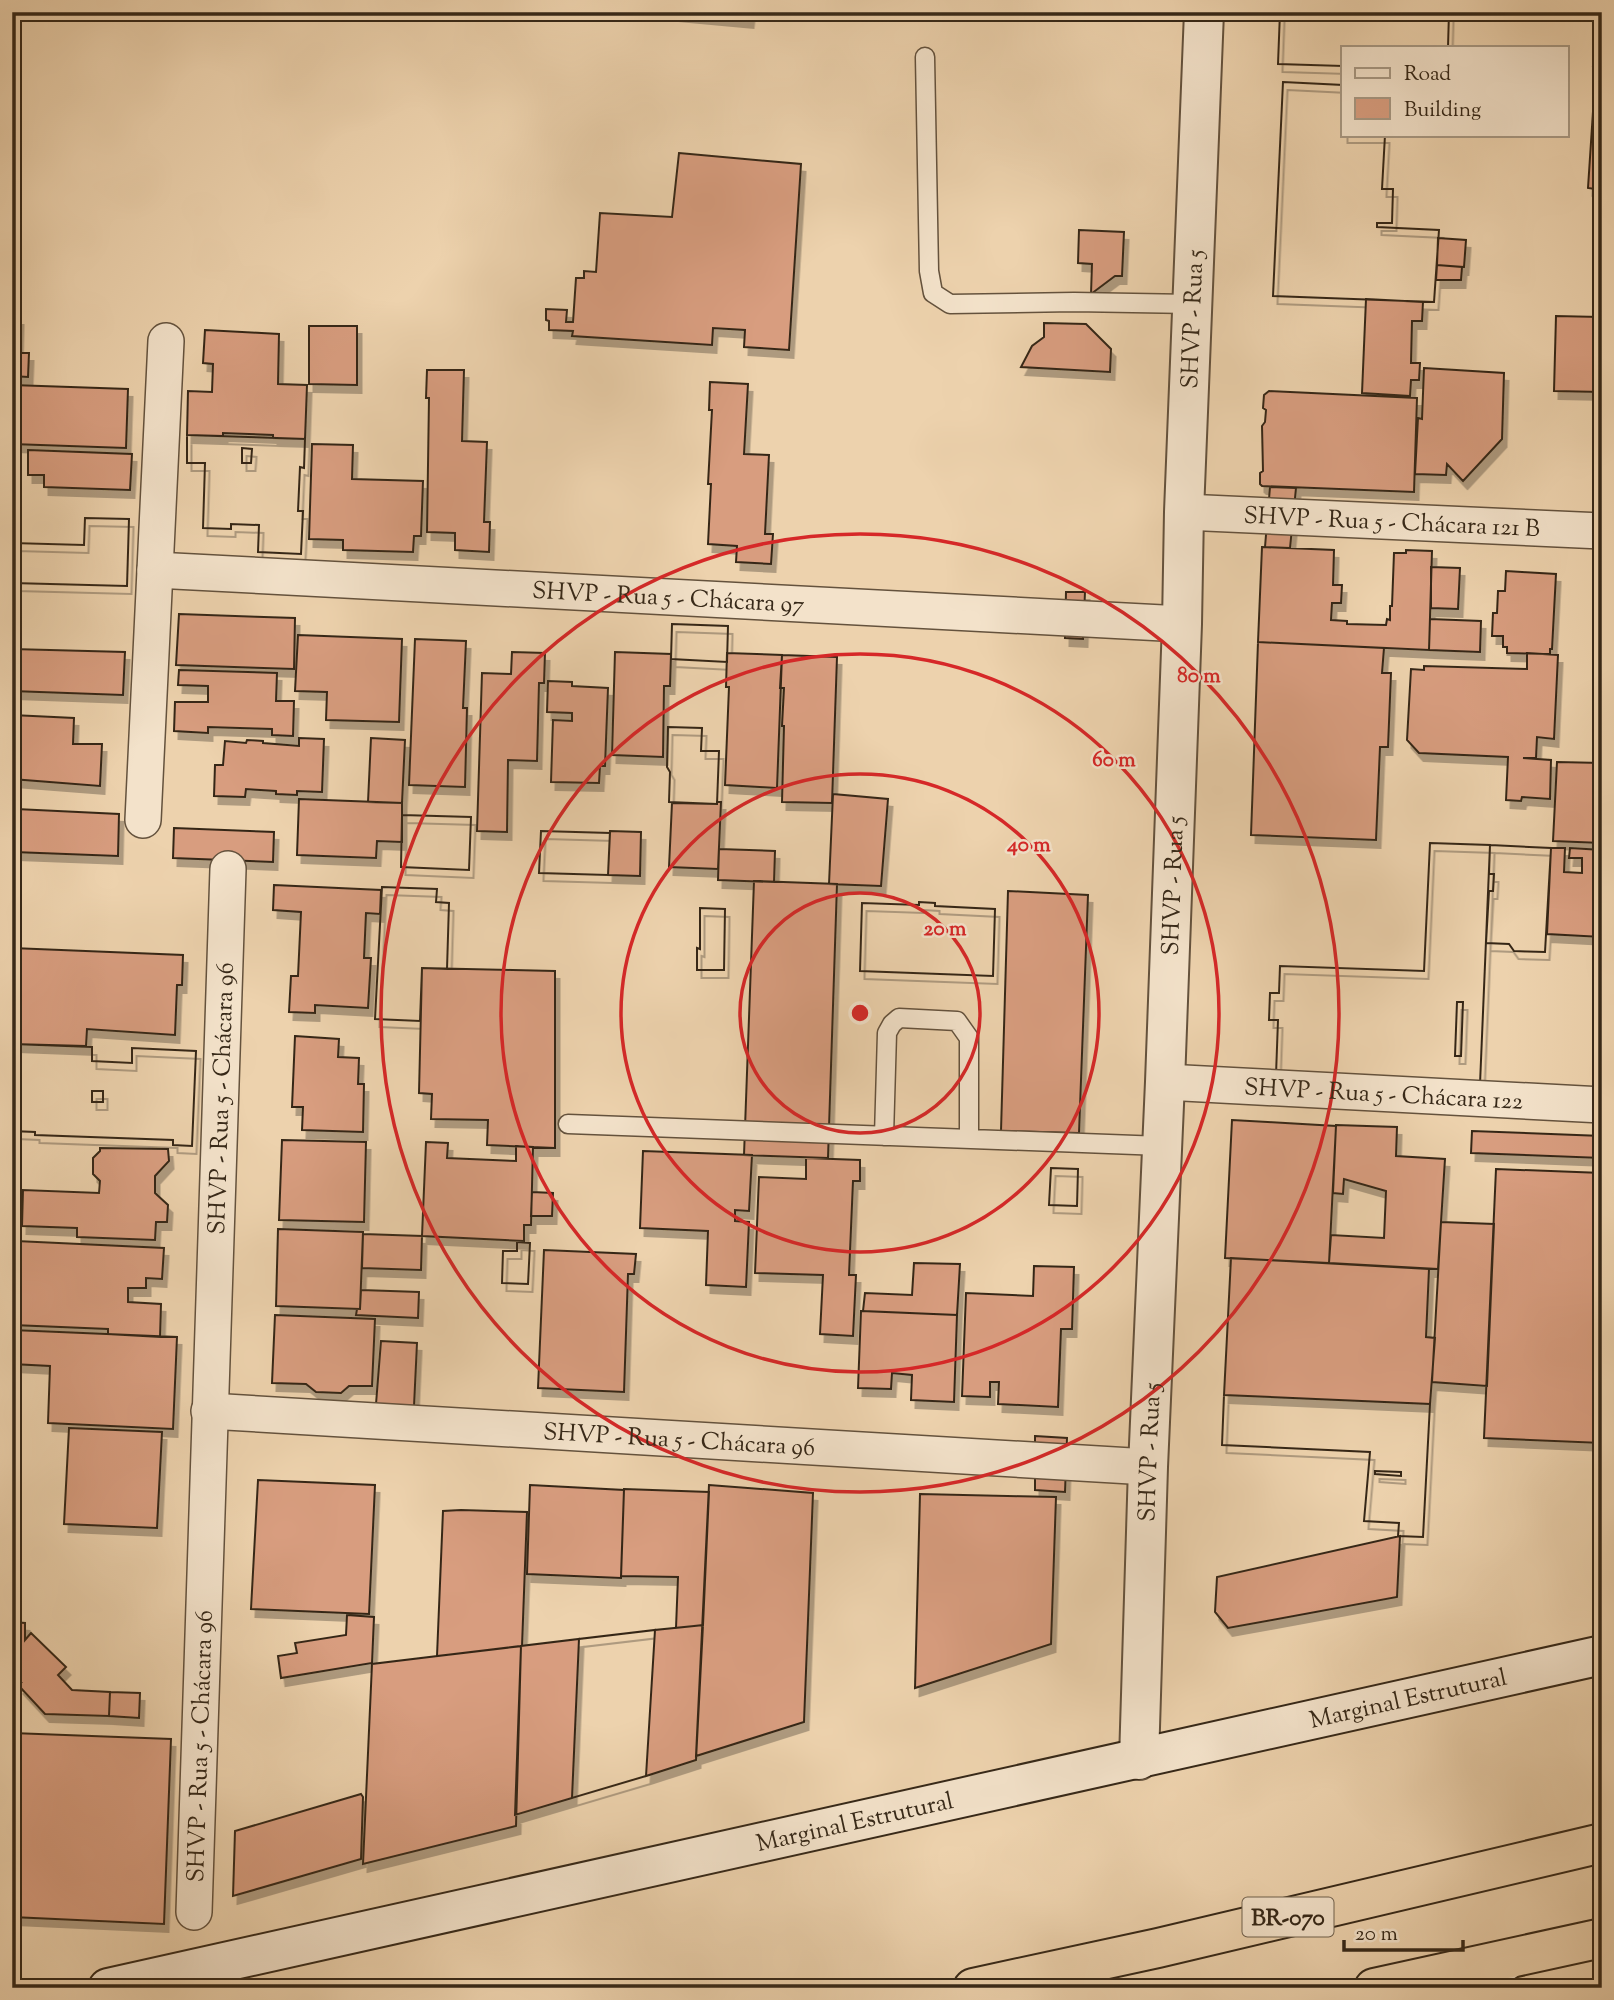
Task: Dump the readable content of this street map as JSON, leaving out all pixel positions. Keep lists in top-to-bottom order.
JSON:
{
  "streets": {
    "highway": ["BR-070"],
    "street": [
      "SHVP - Rua 5",
      "SHVP - Rua 5 - Chácara 121 B",
      "SHVP - Rua 5 - Chácara 97",
      "SHVP - Rua 5 - Chácara 122",
      "SHVP - Rua 5 - Chácara 96",
      "Marginal Estrutural"
    ]
  },
  "crossings": [
    ["SHVP - Rua 5", "SHVP - Rua 5 - Chácara 121 B"],
    ["SHVP - Rua 5", "SHVP - Rua 5 - Chácara 97"],
    ["SHVP - Rua 5", "SHVP - Rua 5 - Chácara 122"],
    ["SHVP - Rua 5", "SHVP - Rua 5 - Chácara 96"],
    ["SHVP - Rua 5", "Marginal Estrutural"]
  ],
  "legend": ["Road", "Building"],
  "scale_bar": "20 m",
  "rings": [
    "80 m",
    "60 m",
    "40 m",
    "20 m"
  ]
}
